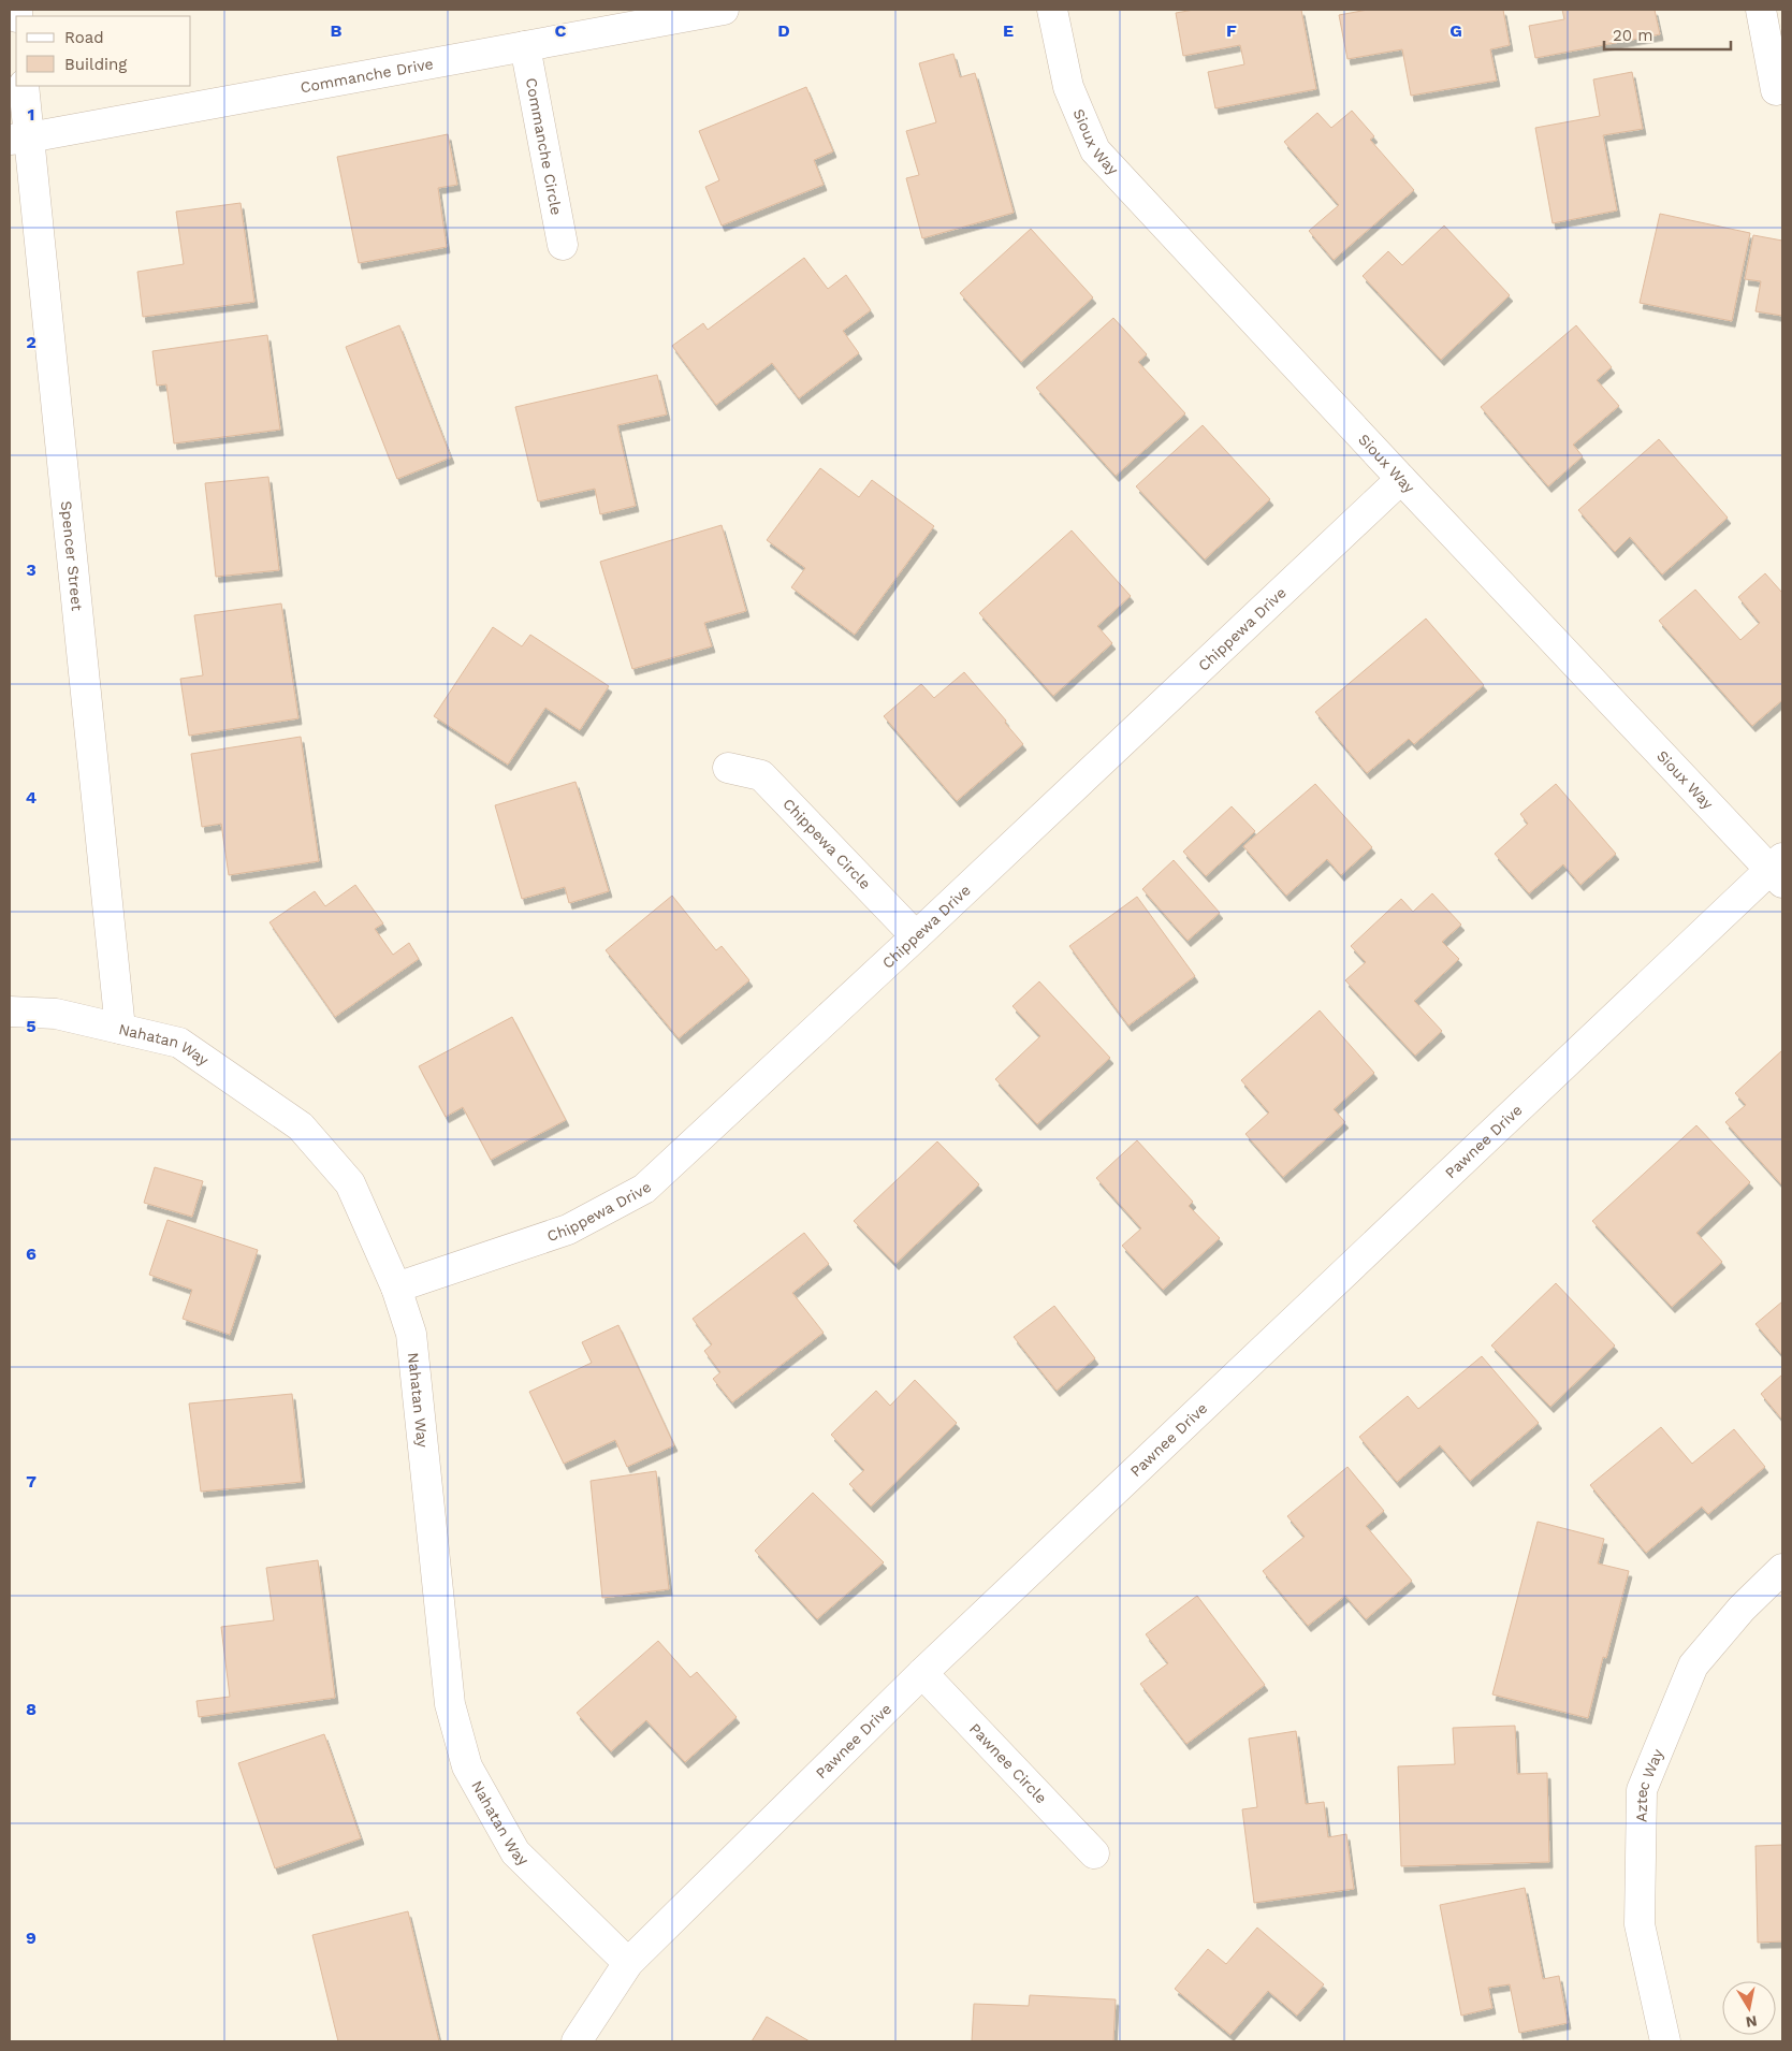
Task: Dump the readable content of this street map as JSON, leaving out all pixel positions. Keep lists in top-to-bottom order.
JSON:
{
  "streets": {
    "street": [
      "Commanche Drive",
      "Sioux Way",
      "Commanche Circle",
      "Spencer Street",
      "Chippewa Drive",
      "Chippewa Circle",
      "Nahatan Way",
      "Pawnee Drive",
      "Pawnee Circle",
      "Aztec Way"
    ]
  },
  "crossings": [
    ["Commanche Drive", "Commanche Circle"],
    ["Commanche Drive", "Spencer Street"],
    ["Sioux Way", "Chippewa Drive"],
    ["Sioux Way", "Pawnee Drive"],
    ["Spencer Street", "Nahatan Way"],
    ["Chippewa Drive", "Chippewa Circle"],
    ["Chippewa Drive", "Nahatan Way"],
    ["Nahatan Way", "Pawnee Drive"],
    ["Pawnee Drive", "Pawnee Circle"]
  ],
  "legend": ["Road", "Building"],
  "scale_bar": "20 m",
  "north": "bottom",
  "grid": {
    "columns": [
      "B",
      "C",
      "D",
      "E",
      "F",
      "G"
    ],
    "rows": [
      "1",
      "2",
      "3",
      "4",
      "5",
      "6",
      "7",
      "8",
      "9"
    ]
  }
}
